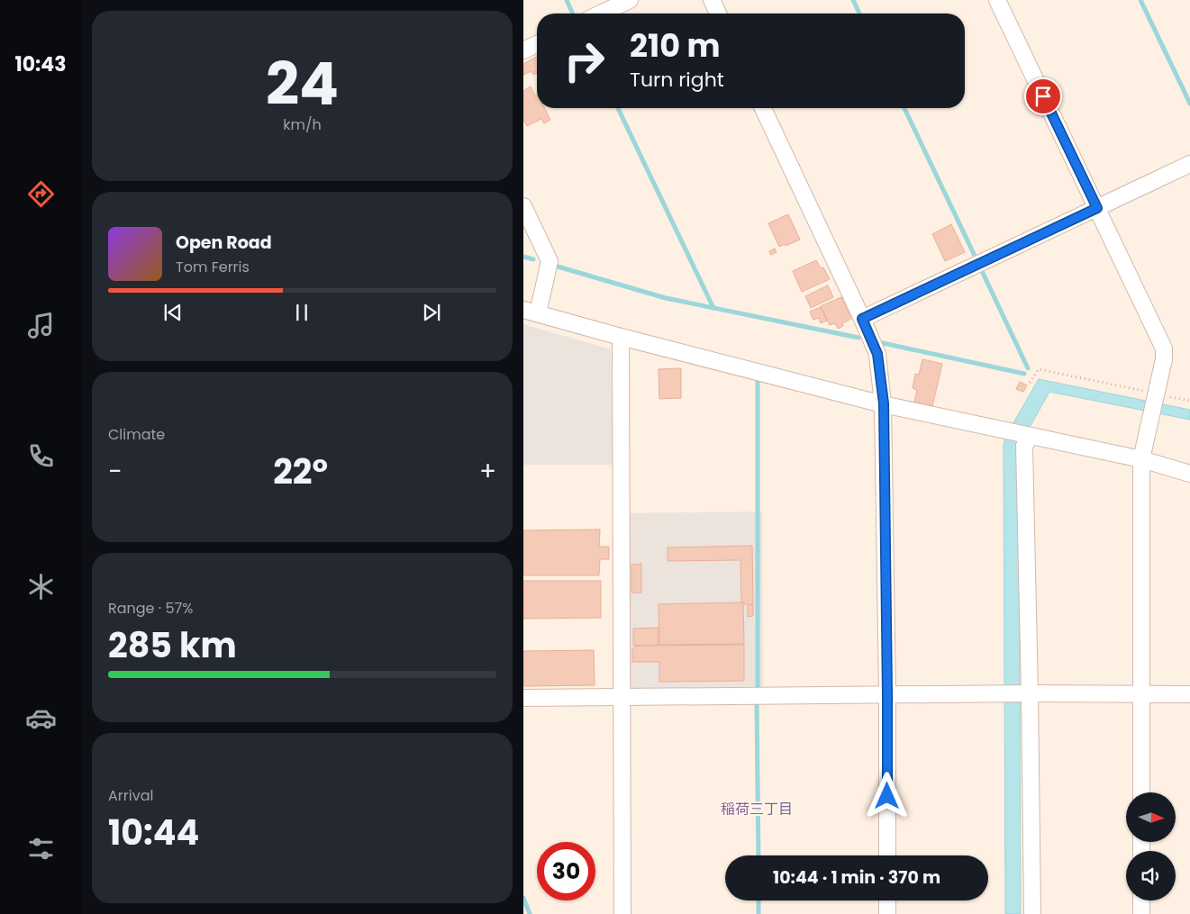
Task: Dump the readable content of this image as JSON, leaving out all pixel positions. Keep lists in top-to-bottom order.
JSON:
{
  "districts": ["稲荷三丁目"],
  "north": "right",
  "page": {
    "tabs": "10:43",
    "tile": [
      ["24", "km/h"],
      "Climate",
      ["Range · 57%", "285 km"],
      ["Arrival", "10:44"]
    ],
    "turn": ["210 m", "Turn right"],
    "song": ["Open Road", "Tom Ferris"],
    "heat": ["−", "22°", "+"],
    "limit": "30",
    "trip": "10:44 · 1 min · 370 m"
  }
}
